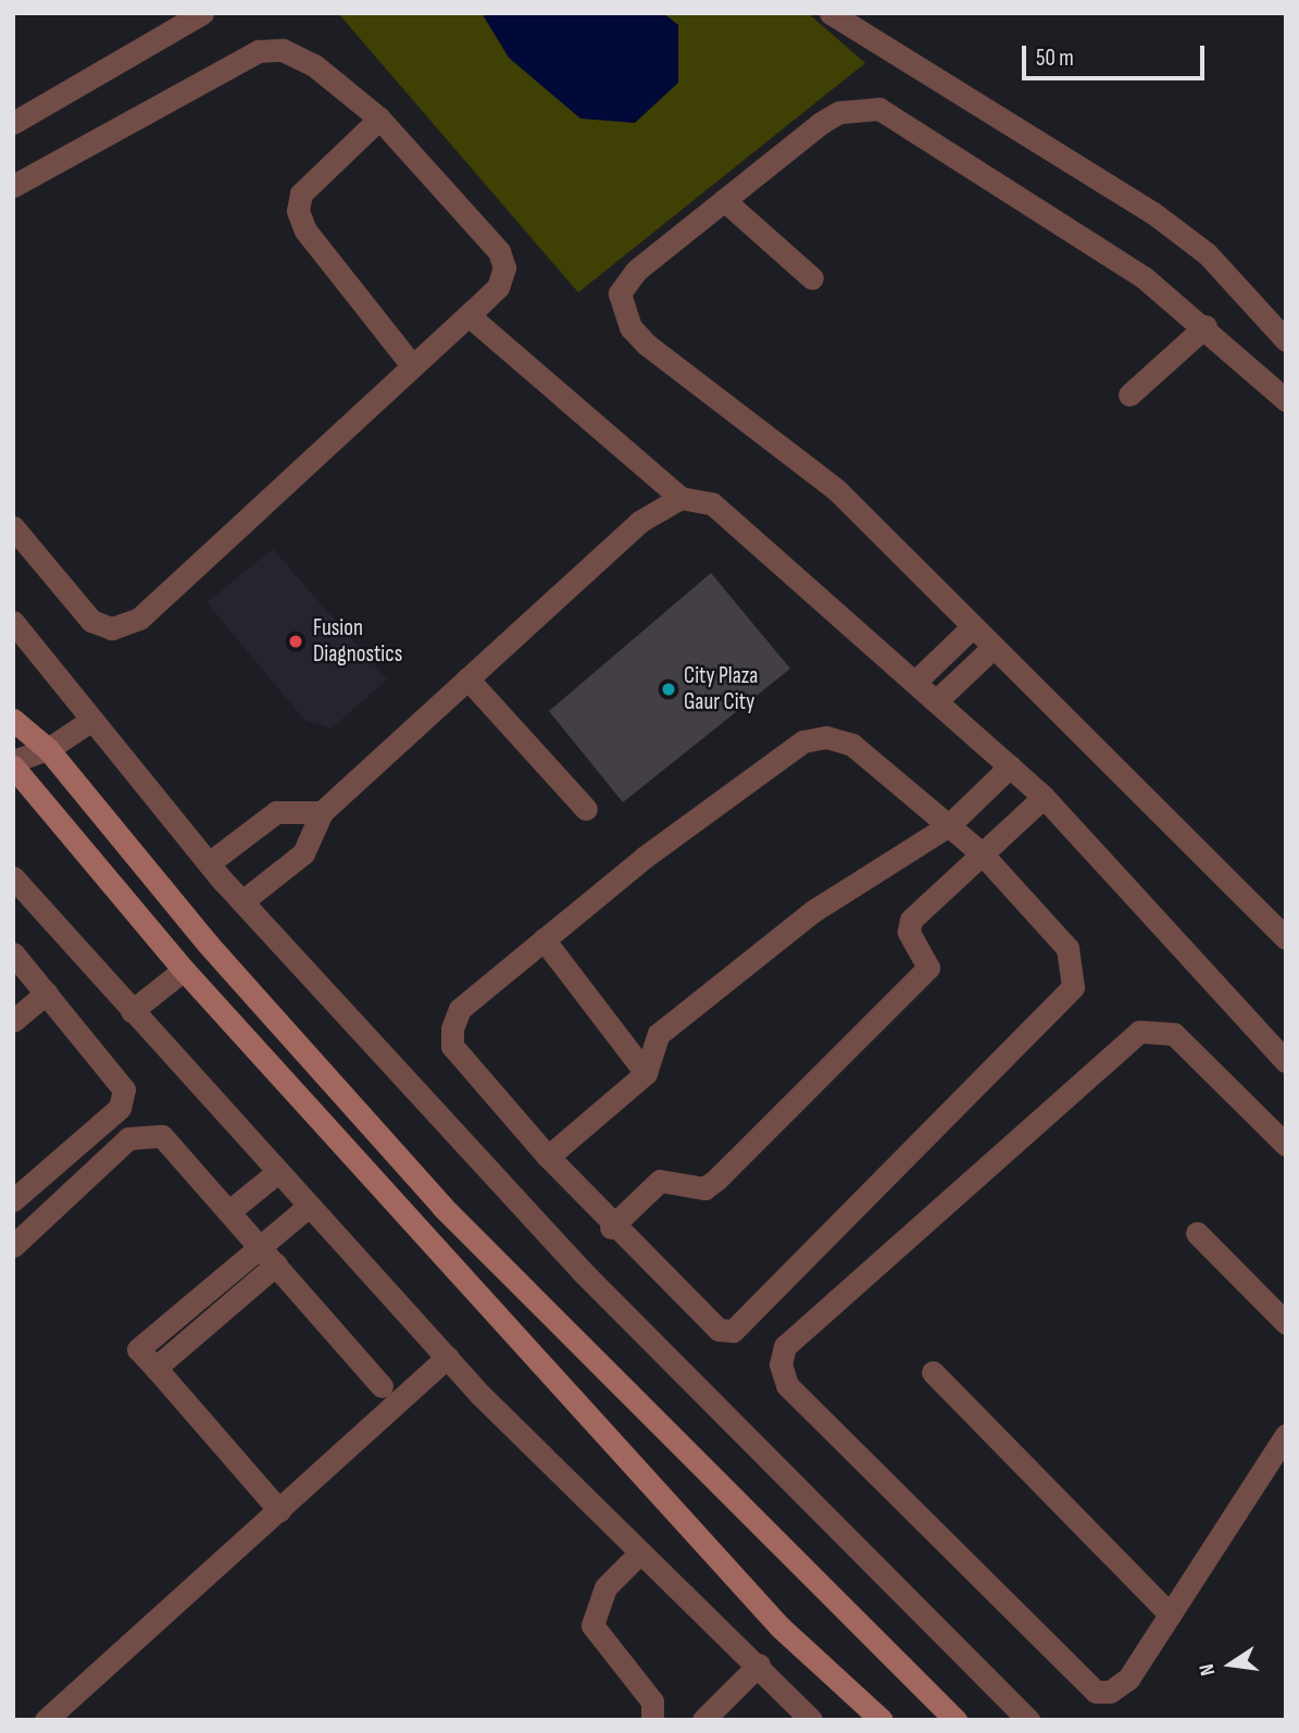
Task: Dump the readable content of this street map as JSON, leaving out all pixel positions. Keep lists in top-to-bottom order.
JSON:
{
  "places": ["Fusion Diagnostics", "City Plaza Gaur City"],
  "scale_bar": "50 m",
  "north": "left"
}
